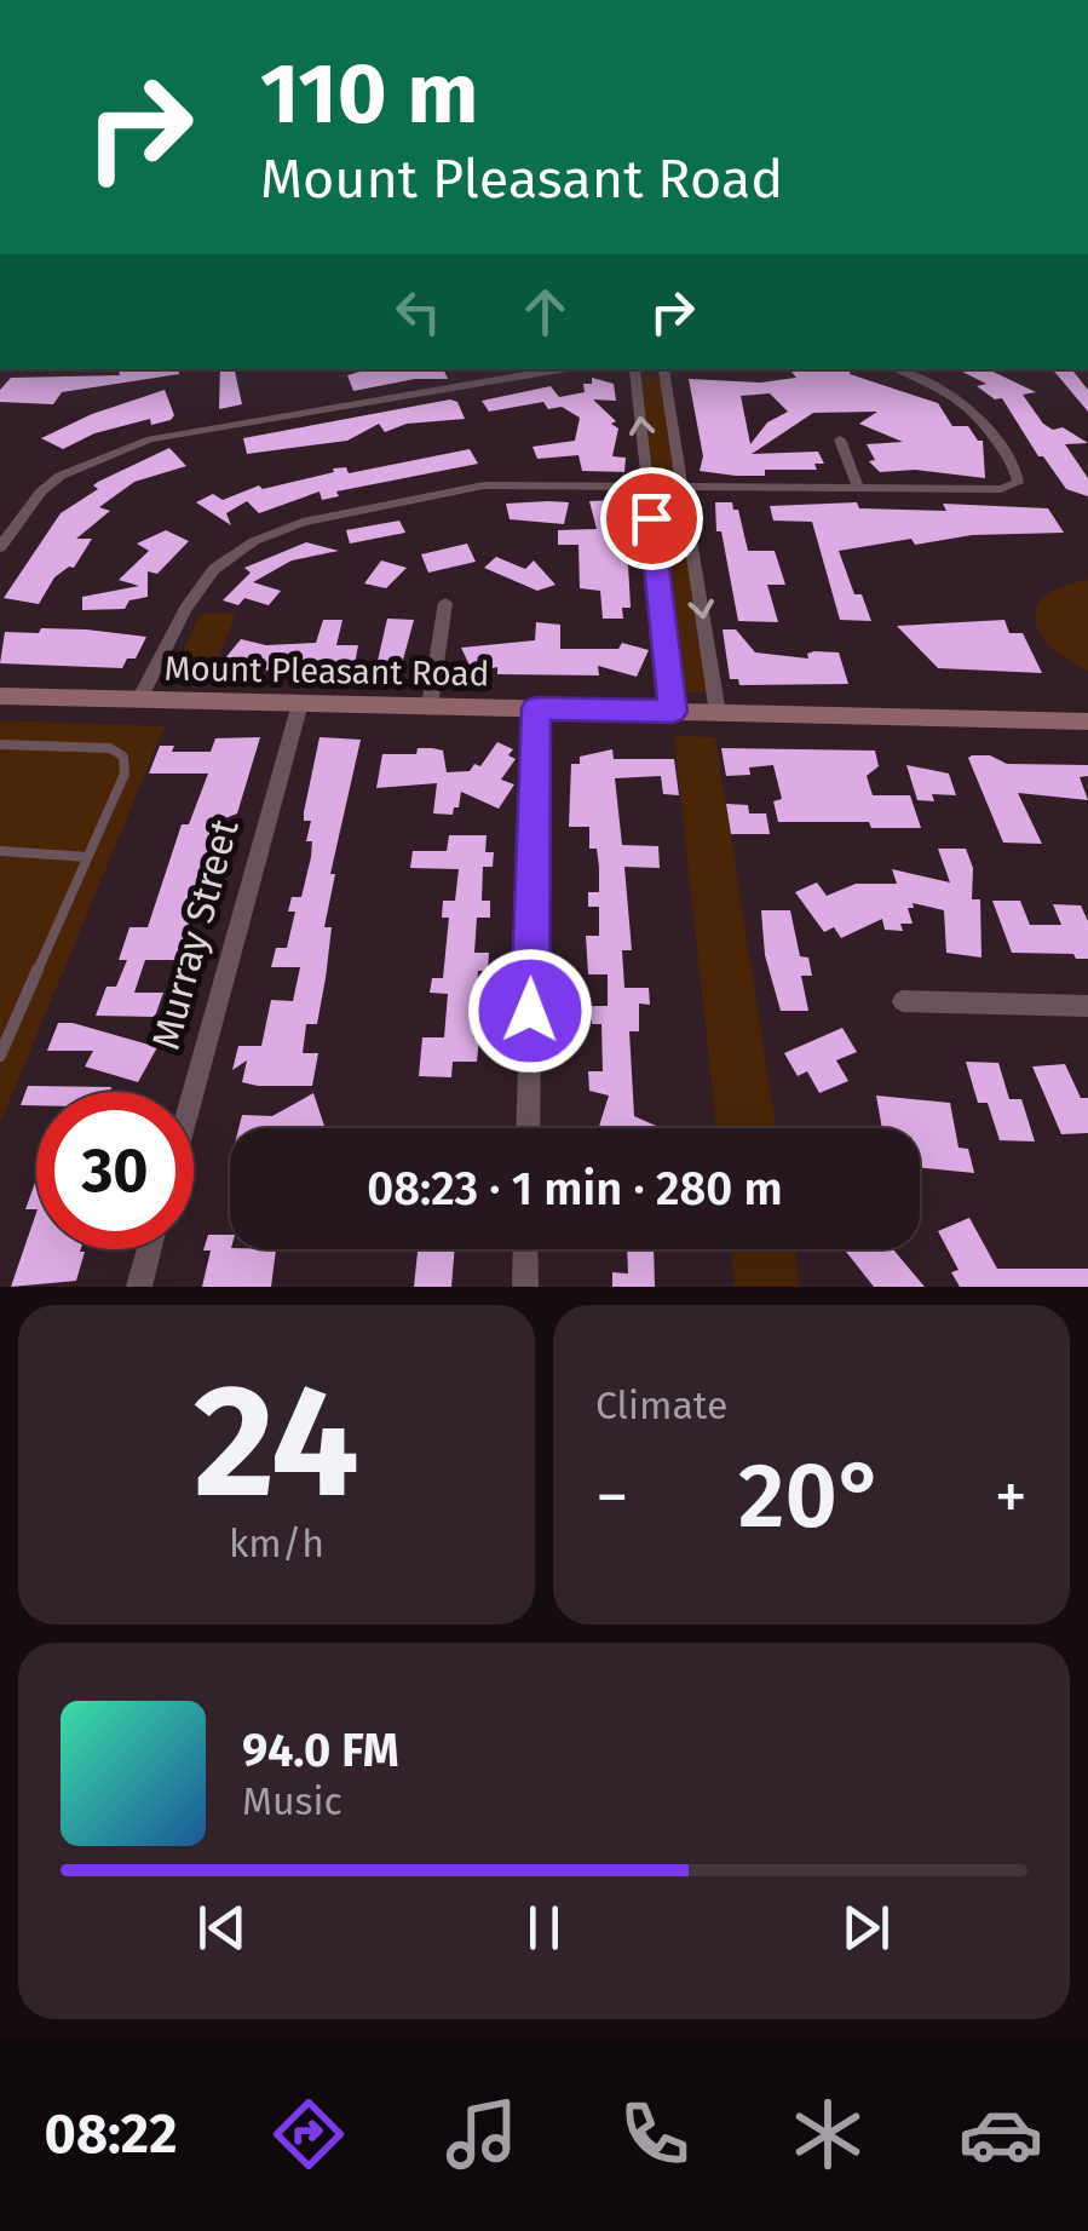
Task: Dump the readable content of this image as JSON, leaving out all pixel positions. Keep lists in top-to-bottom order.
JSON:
{
  "streets": {
    "street": ["Mount Pleasant Road", "Murray Street"]
  },
  "crossings": [
    ["Mount Pleasant Road", "Murray Street"]
  ],
  "page": {
    "turn": ["110 m", "Mount Pleasant Road"],
    "limit": "30",
    "trip": "08:23 · 1 min · 280 m",
    "tile": [
      ["24", "km/h"],
      "Climate"
    ],
    "heat": ["−", "20°", "+"],
    "song": ["94.0 FM", "Music"],
    "tabs": "08:22"
  }
}
